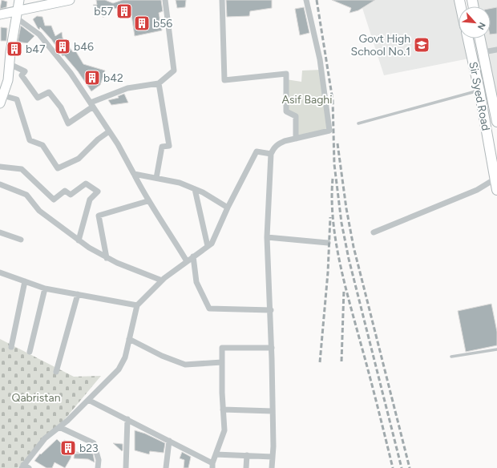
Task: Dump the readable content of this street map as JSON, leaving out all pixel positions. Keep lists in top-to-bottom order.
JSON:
{
  "streets": {
    "main road": ["Sir Syed Road"]
  },
  "parks": ["Asif Baghi", "Qabristan"],
  "places": {
    "building": [
      "b57",
      "b56",
      "b46",
      "b47",
      "b42",
      "b23"
    ],
    "school or university": ["Govt High School No.1"]
  },
  "north": "bottom right"
}
